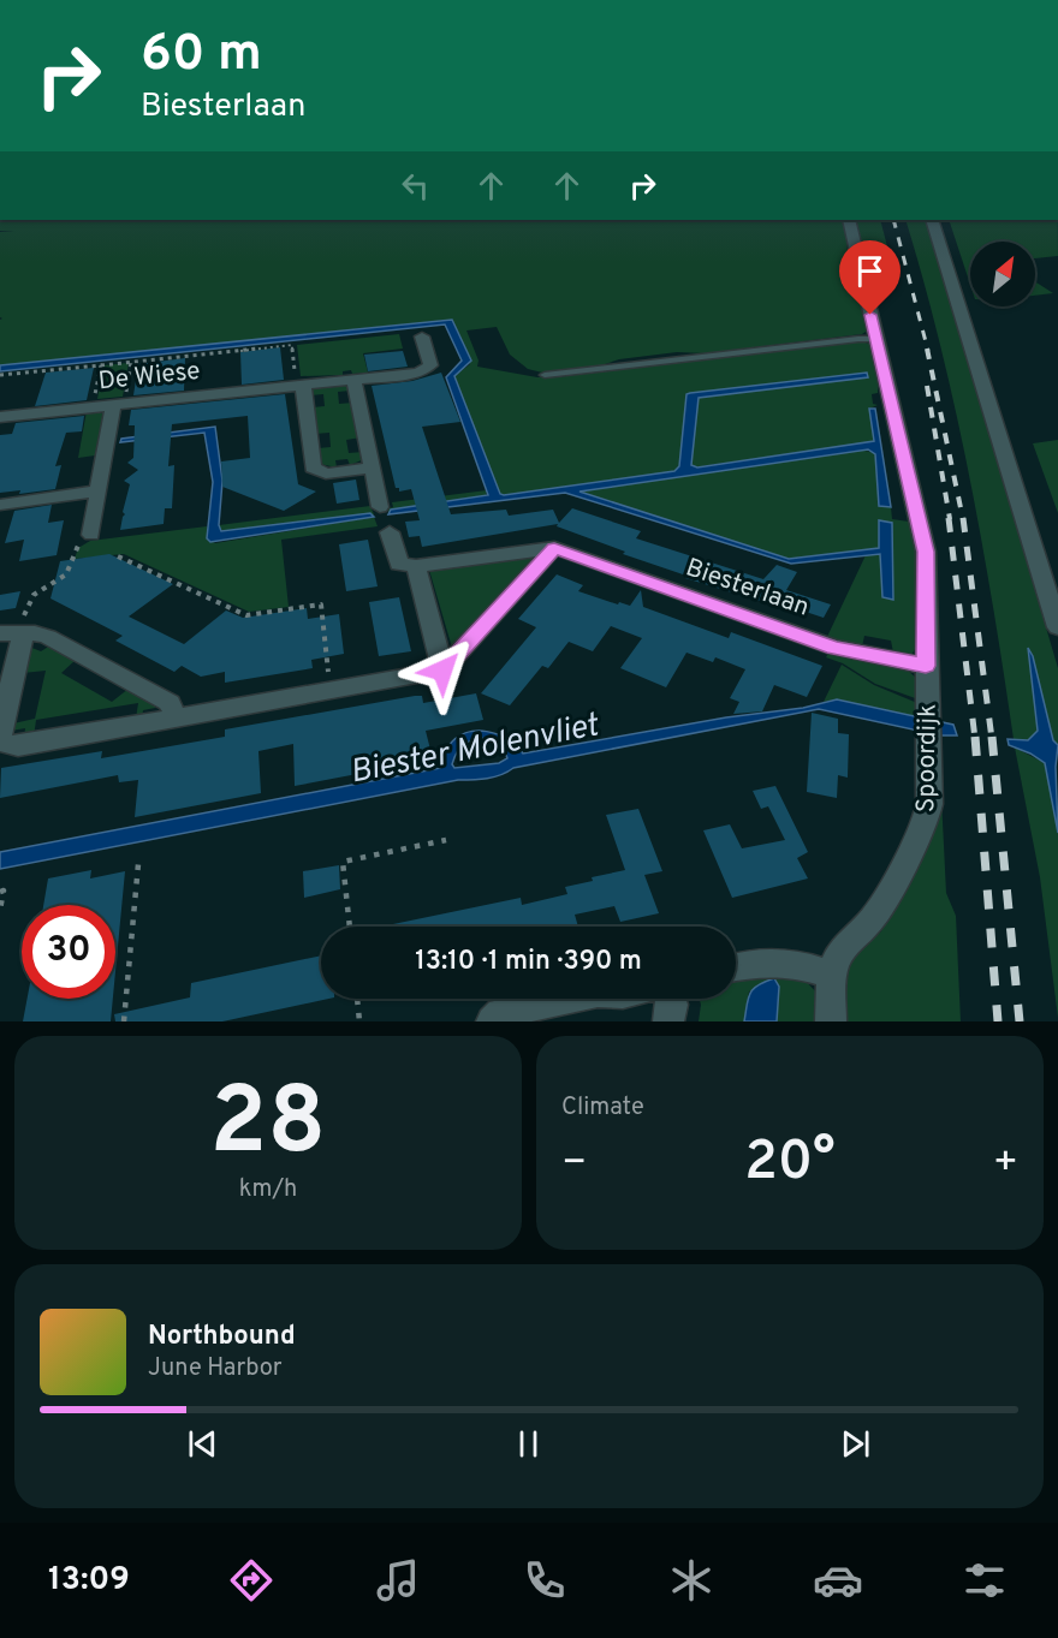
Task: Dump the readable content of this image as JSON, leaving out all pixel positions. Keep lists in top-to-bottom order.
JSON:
{
  "streets": {
    "street": ["De Wiese", "Biesterlaan", "Spoordijk"]
  },
  "crossings": [
    ["Biesterlaan", "Spoordijk"]
  ],
  "water": ["Biester Molenvliet"],
  "north": "top right",
  "page": {
    "turn": ["60 m", "Biesterlaan"],
    "limit": "30",
    "trip": "13:10 · 1 min · 390 m",
    "tile": [
      ["28", "km/h"],
      "Climate"
    ],
    "heat": ["−", "20°", "+"],
    "song": ["Northbound", "June Harbor"],
    "tabs": "13:09"
  }
}
